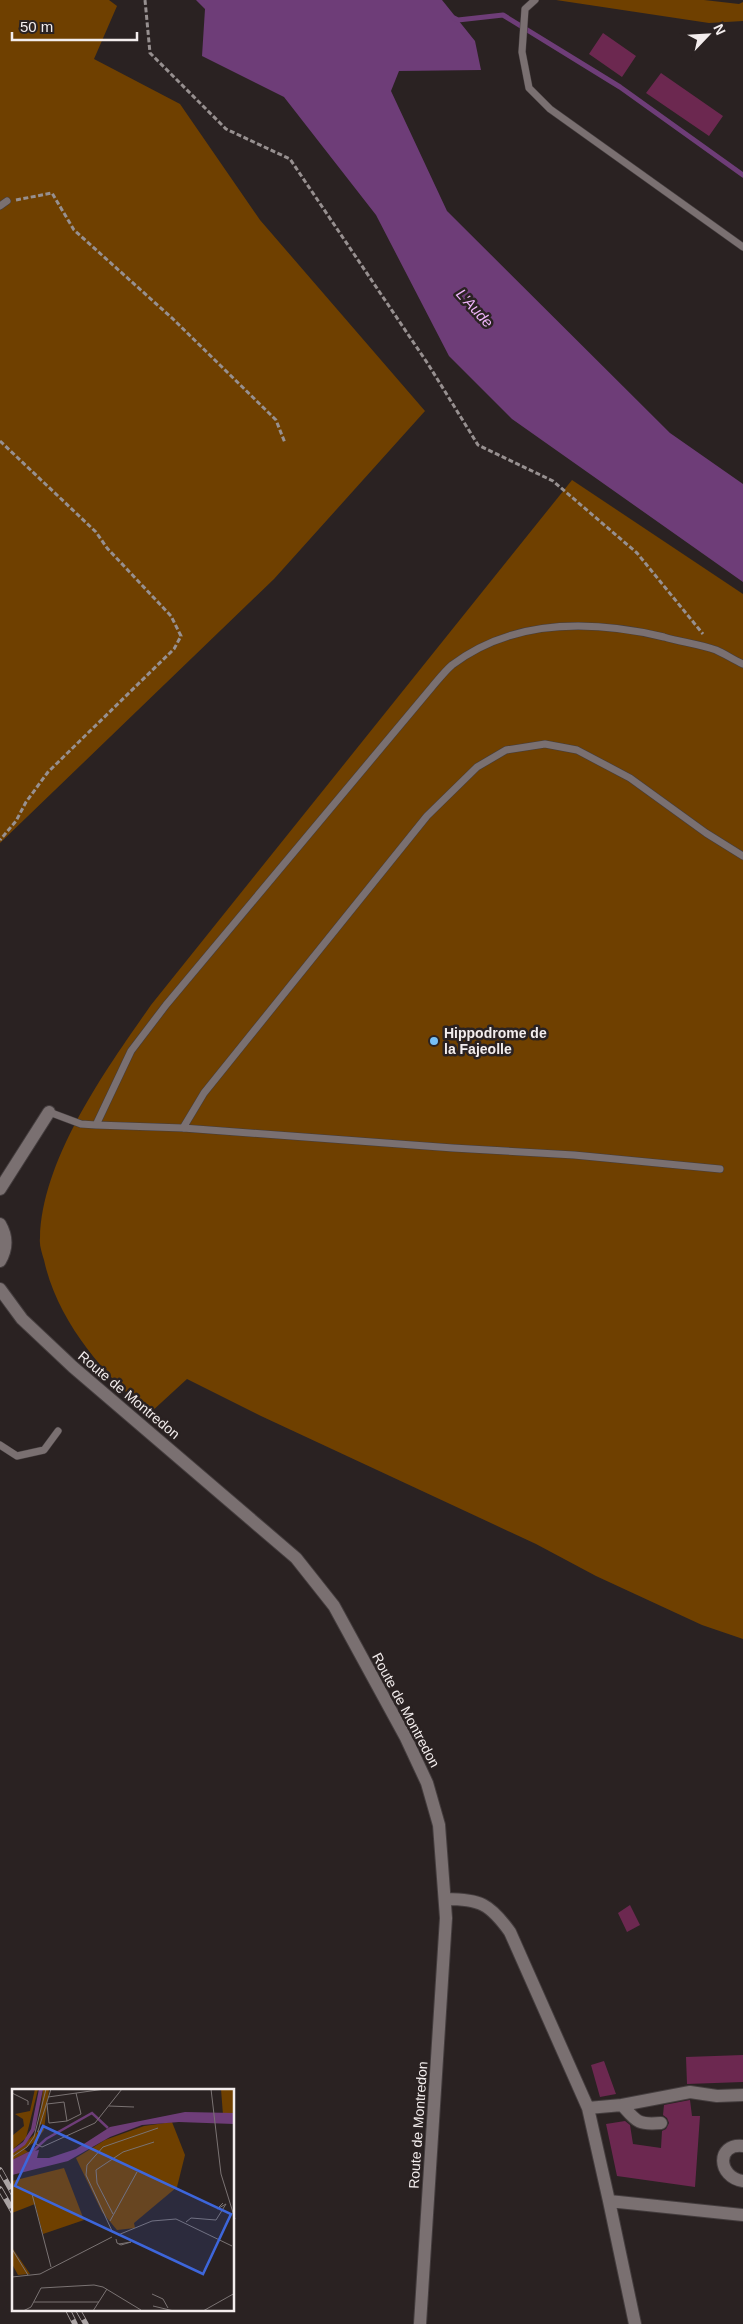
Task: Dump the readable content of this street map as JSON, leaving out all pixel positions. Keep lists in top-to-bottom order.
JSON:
{
  "streets": {
    "street": ["Route de Montredon"]
  },
  "water": ["L'Aude"],
  "places": ["Hippodrome de la Fajeolle"],
  "scale_bar": "50 m",
  "north": "top right"
}
